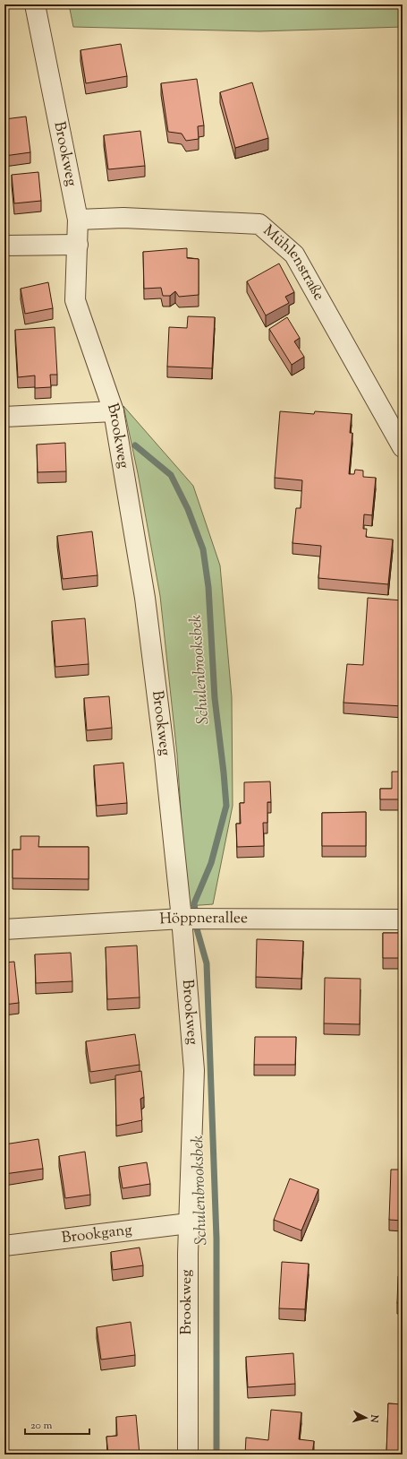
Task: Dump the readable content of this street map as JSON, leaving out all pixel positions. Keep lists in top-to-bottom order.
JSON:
{
  "streets": {
    "street": [
      "Brookweg",
      "Mühlenstraße",
      "Höppnerallee",
      "Brookgang"
    ]
  },
  "crossings": [
    ["Brookweg", "Mühlenstraße"],
    ["Brookweg", "Höppnerallee"],
    ["Brookweg", "Brookgang"]
  ],
  "water": ["Schulenbrooksbek"],
  "scale_bar": "20 m",
  "north": "right"
}
